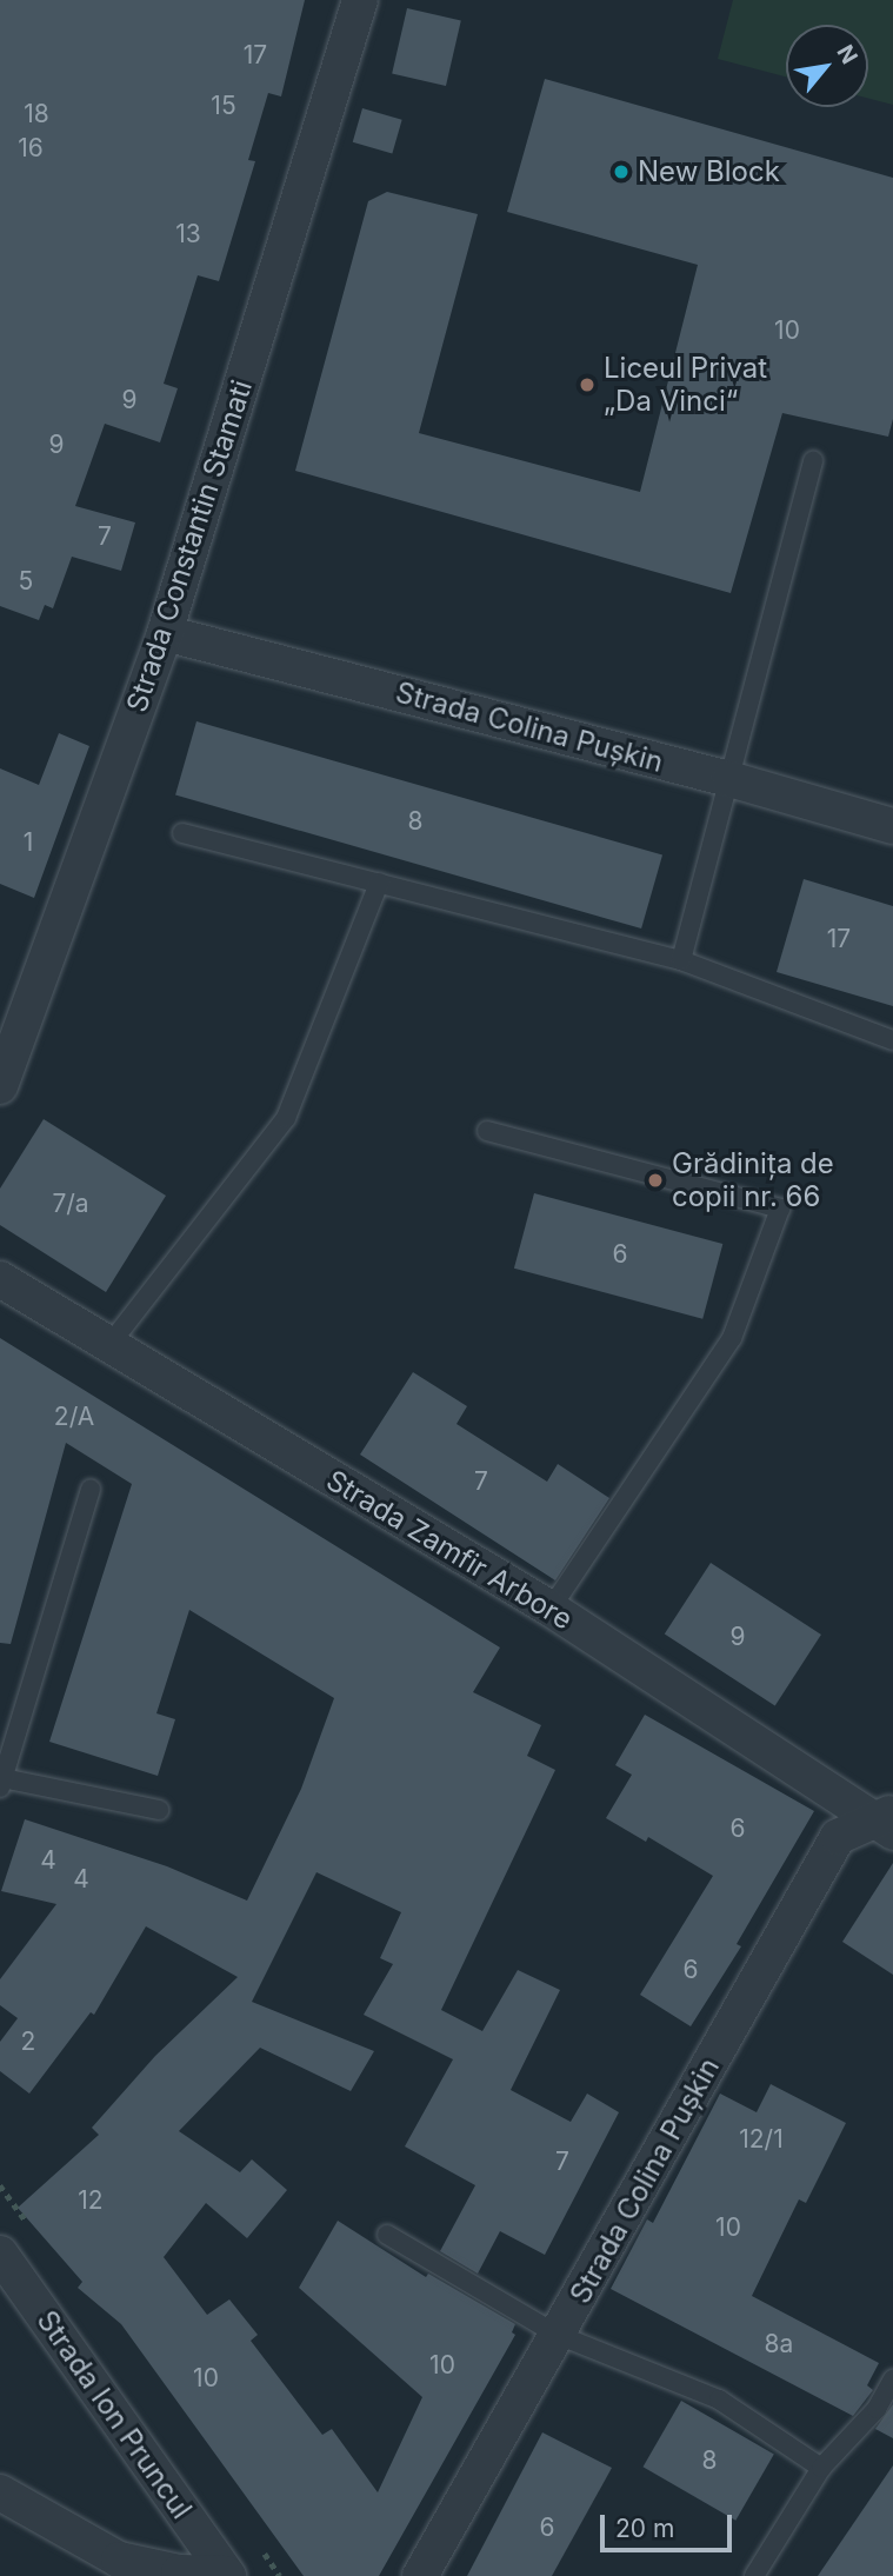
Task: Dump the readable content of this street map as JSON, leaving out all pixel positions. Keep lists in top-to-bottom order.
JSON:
{
  "streets": {
    "street": [
      "Strada Constantin Stamati",
      "Strada Colina Pușkin",
      "Strada Zamfir Arbore",
      "Strada Ion Pruncul"
    ]
  },
  "crossings": [
    ["Strada Constantin Stamati", "Strada Colina Pușkin"],
    ["Strada Colina Pușkin", "Strada Zamfir Arbore"]
  ],
  "places": ["New Block", "Liceul Privat „Da Vinci“", "Grădinița de copii nr. 66"],
  "house_numbers": [
    "17",
    "15",
    "18",
    "16",
    "13",
    "10",
    "9",
    "9",
    "7",
    "5",
    "8",
    "1",
    "17",
    "7/a",
    "6",
    "2/A",
    "7",
    "9",
    "6",
    "4",
    "4",
    "6",
    "2",
    "12/1",
    "7",
    "12",
    "10",
    "8a",
    "10",
    "10",
    "8",
    "6"
  ],
  "scale_bar": "20 m",
  "north": "top right"
}
